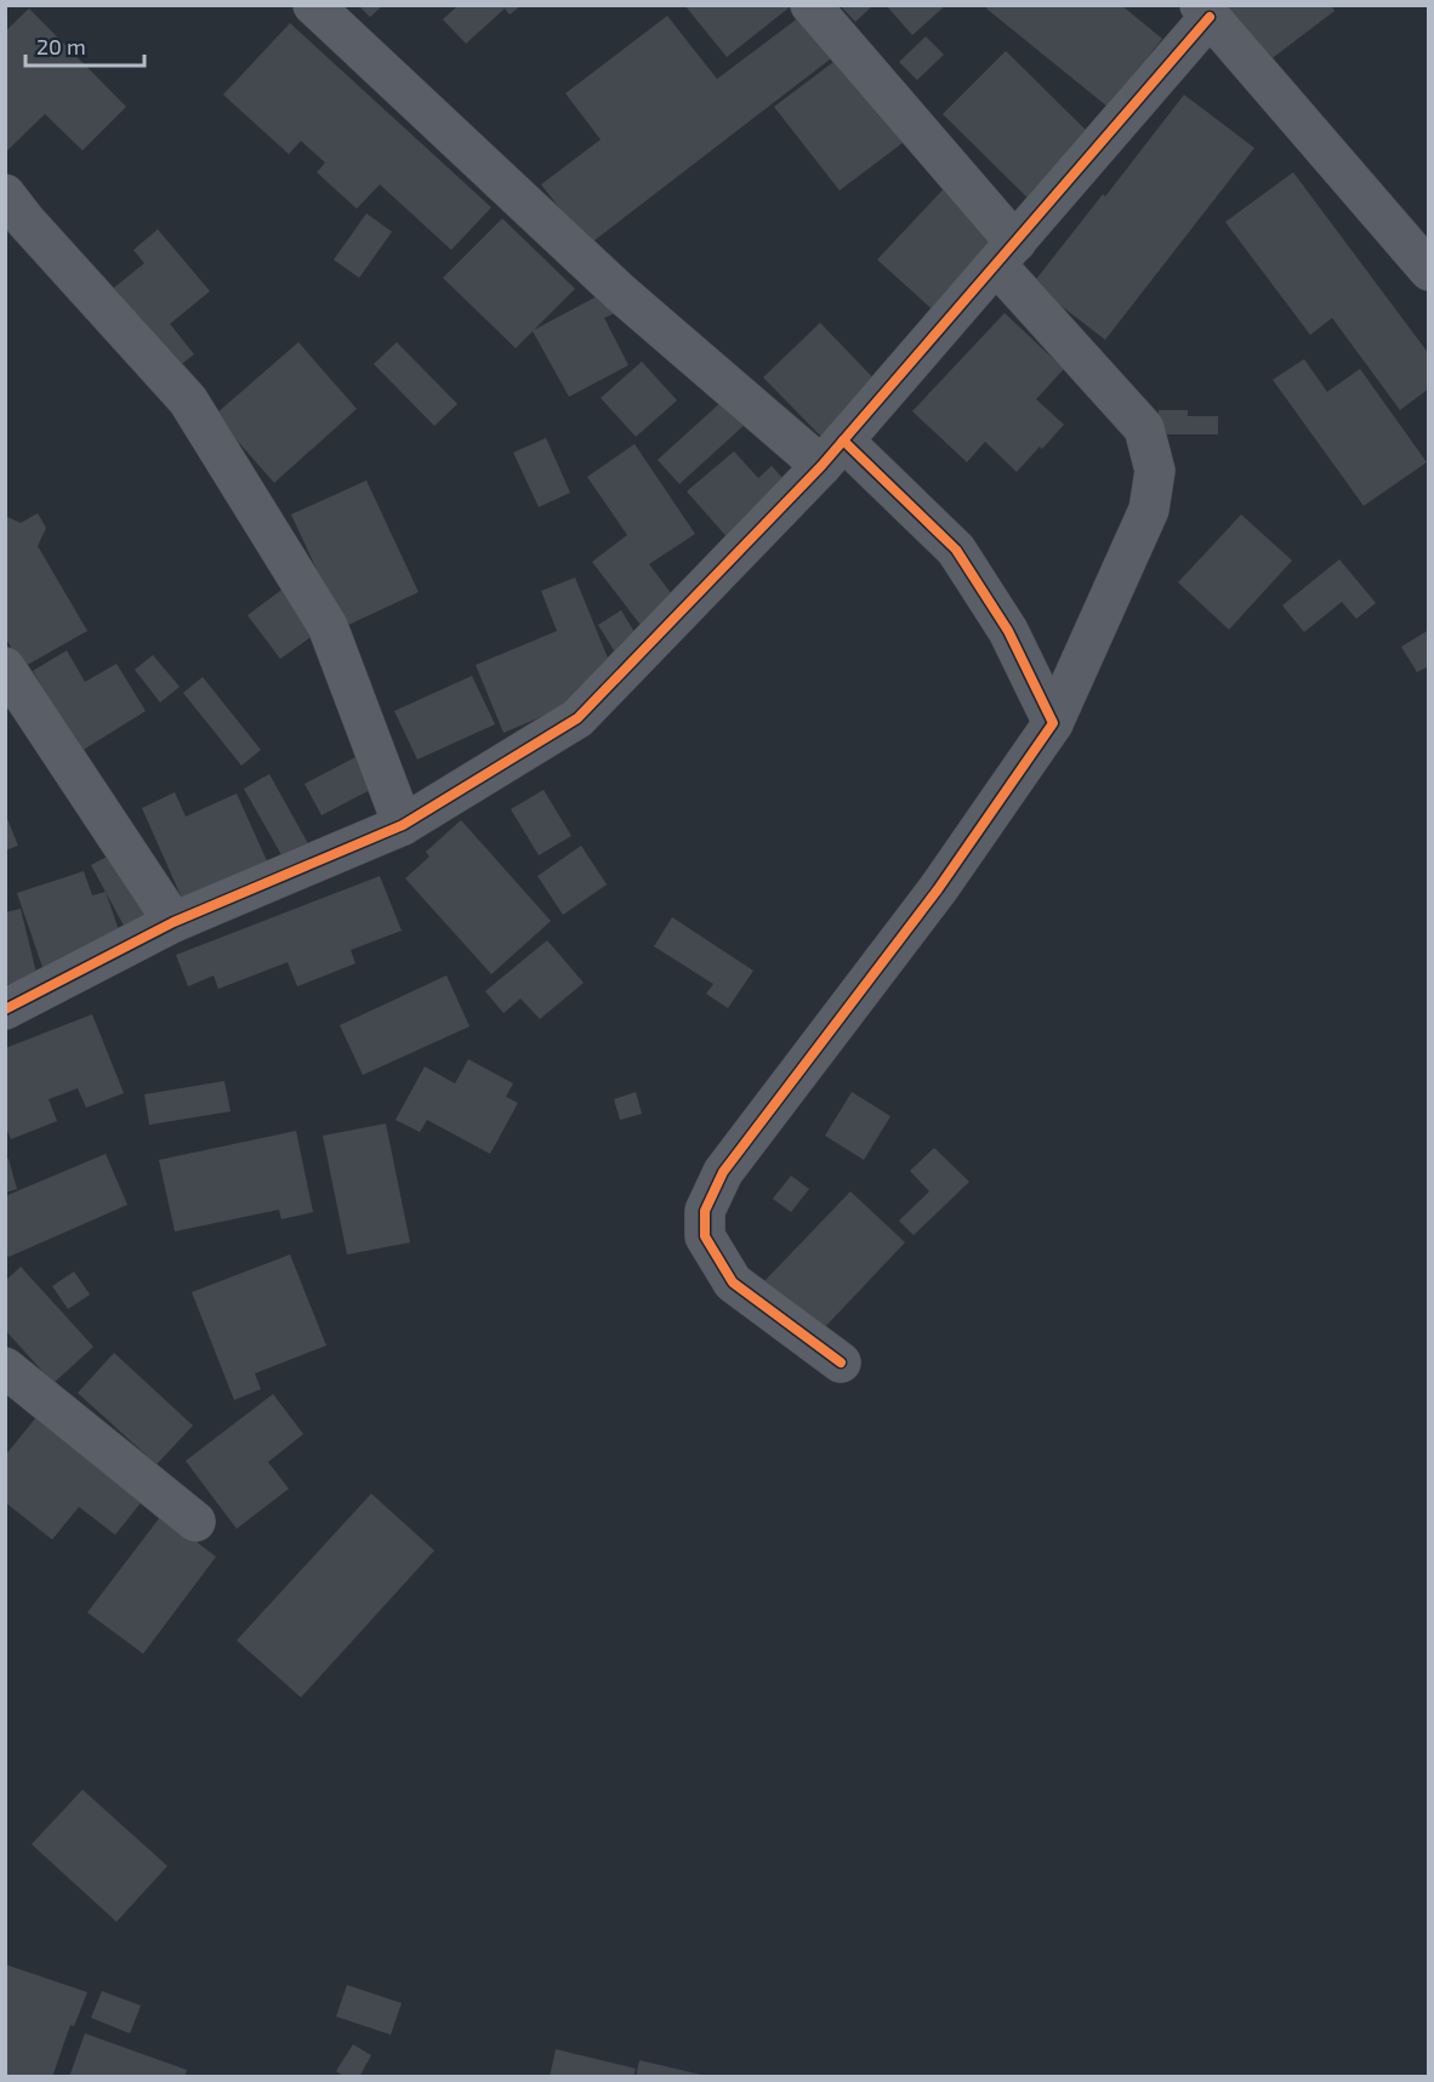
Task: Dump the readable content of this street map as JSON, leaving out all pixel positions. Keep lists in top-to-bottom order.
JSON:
{
  "scale_bar": "20 m"
}
